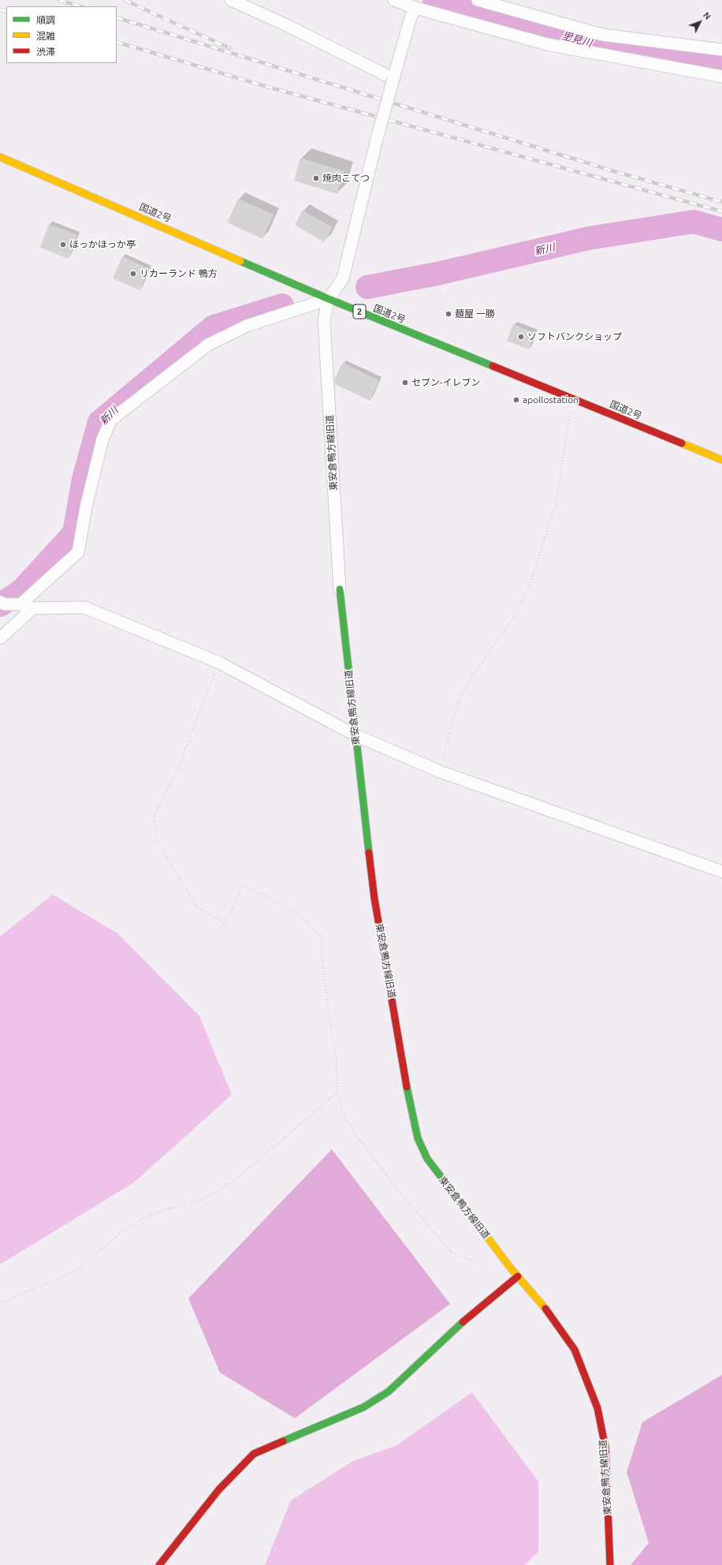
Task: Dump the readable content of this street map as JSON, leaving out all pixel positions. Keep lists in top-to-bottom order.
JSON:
{
  "streets": {
    "main road": ["国道2号", "2", "東安倉鴨方線旧道"]
  },
  "crossings": [
    ["国道2号", "東安倉鴨方線旧道"]
  ],
  "water": ["里見川", "新川"],
  "places": [
    "焼肉こてつ",
    "ほっかほっか亭",
    "リカーランド 鴨方",
    "麺屋 一勝",
    "ソフトバンクショップ",
    "セブン-イレブン",
    "apollostation"
  ],
  "legend": ["順調", "混雑", "渋滞"],
  "north": "top right"
}
